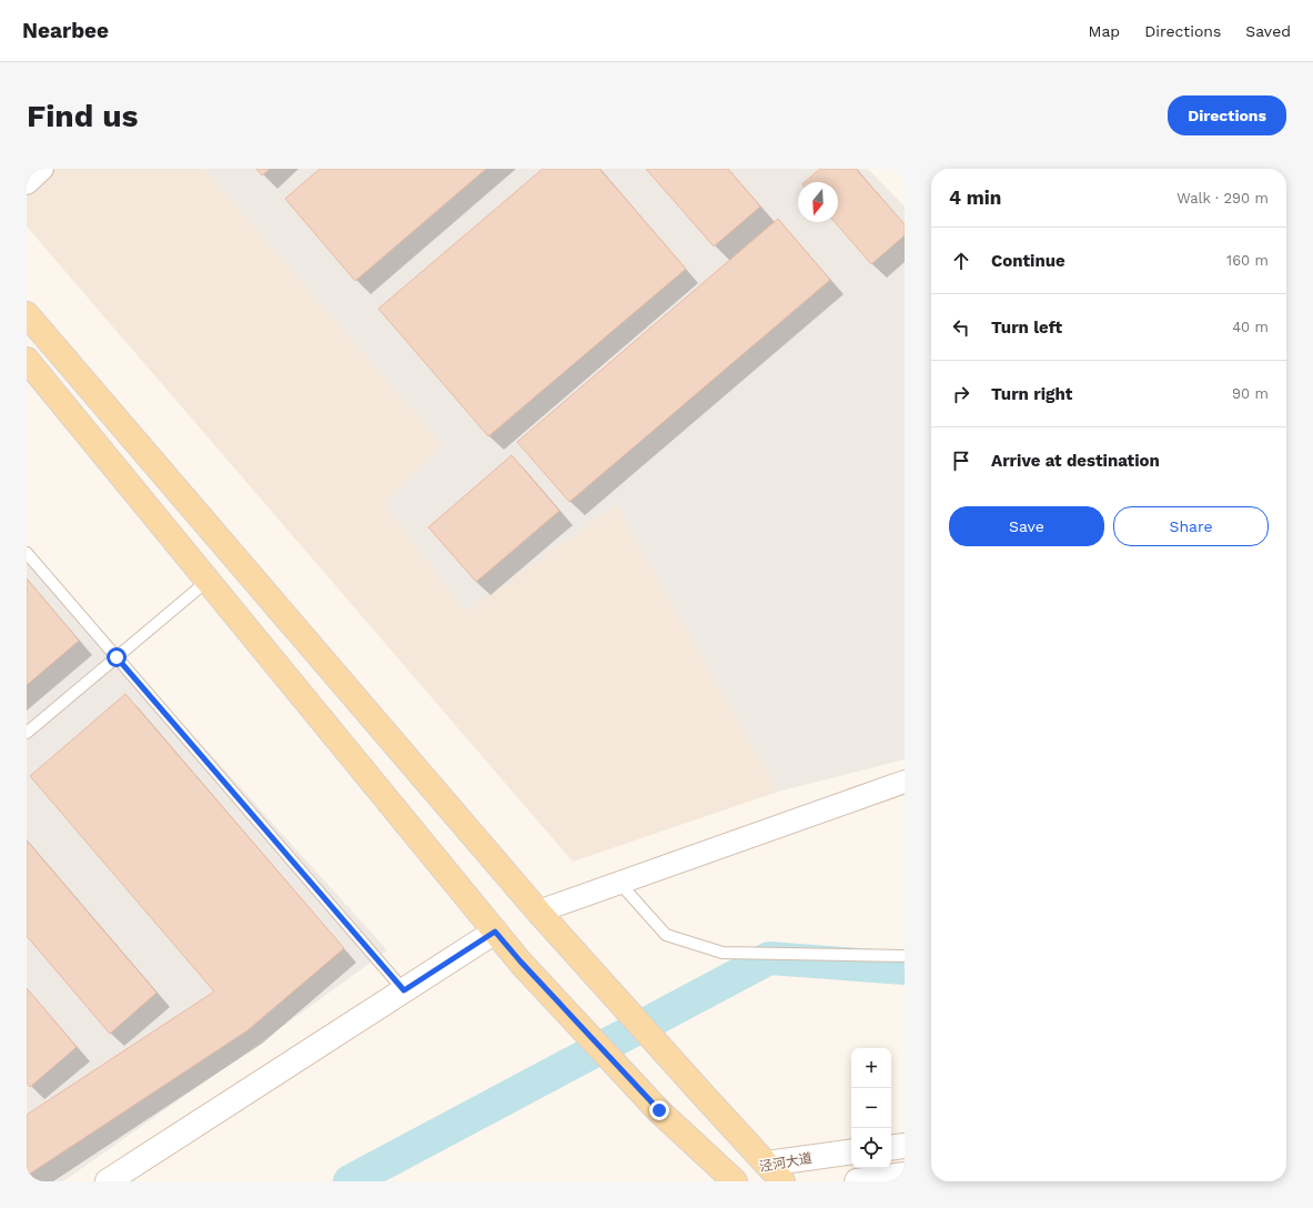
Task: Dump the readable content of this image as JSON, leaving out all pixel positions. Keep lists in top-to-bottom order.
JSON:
{
  "streets": {
    "main road": ["泾河大道"]
  },
  "north": "bottom",
  "page": {
    "header": "Nearbee",
    "nav": ["Map", "Directions", "Saved"],
    "buttons": [
      "Directions",
      ["Save", "Share"]
    ],
    "title": "Find us",
    "heading": ["4 min", "Walk · 290 m"],
    "list": [
      ["Continue", "160 m"],
      ["Turn left", "40 m"],
      ["Turn right", "90 m"],
      "Arrive at destination"
    ],
    "map_buttons": ["+", "−"]
  }
}
